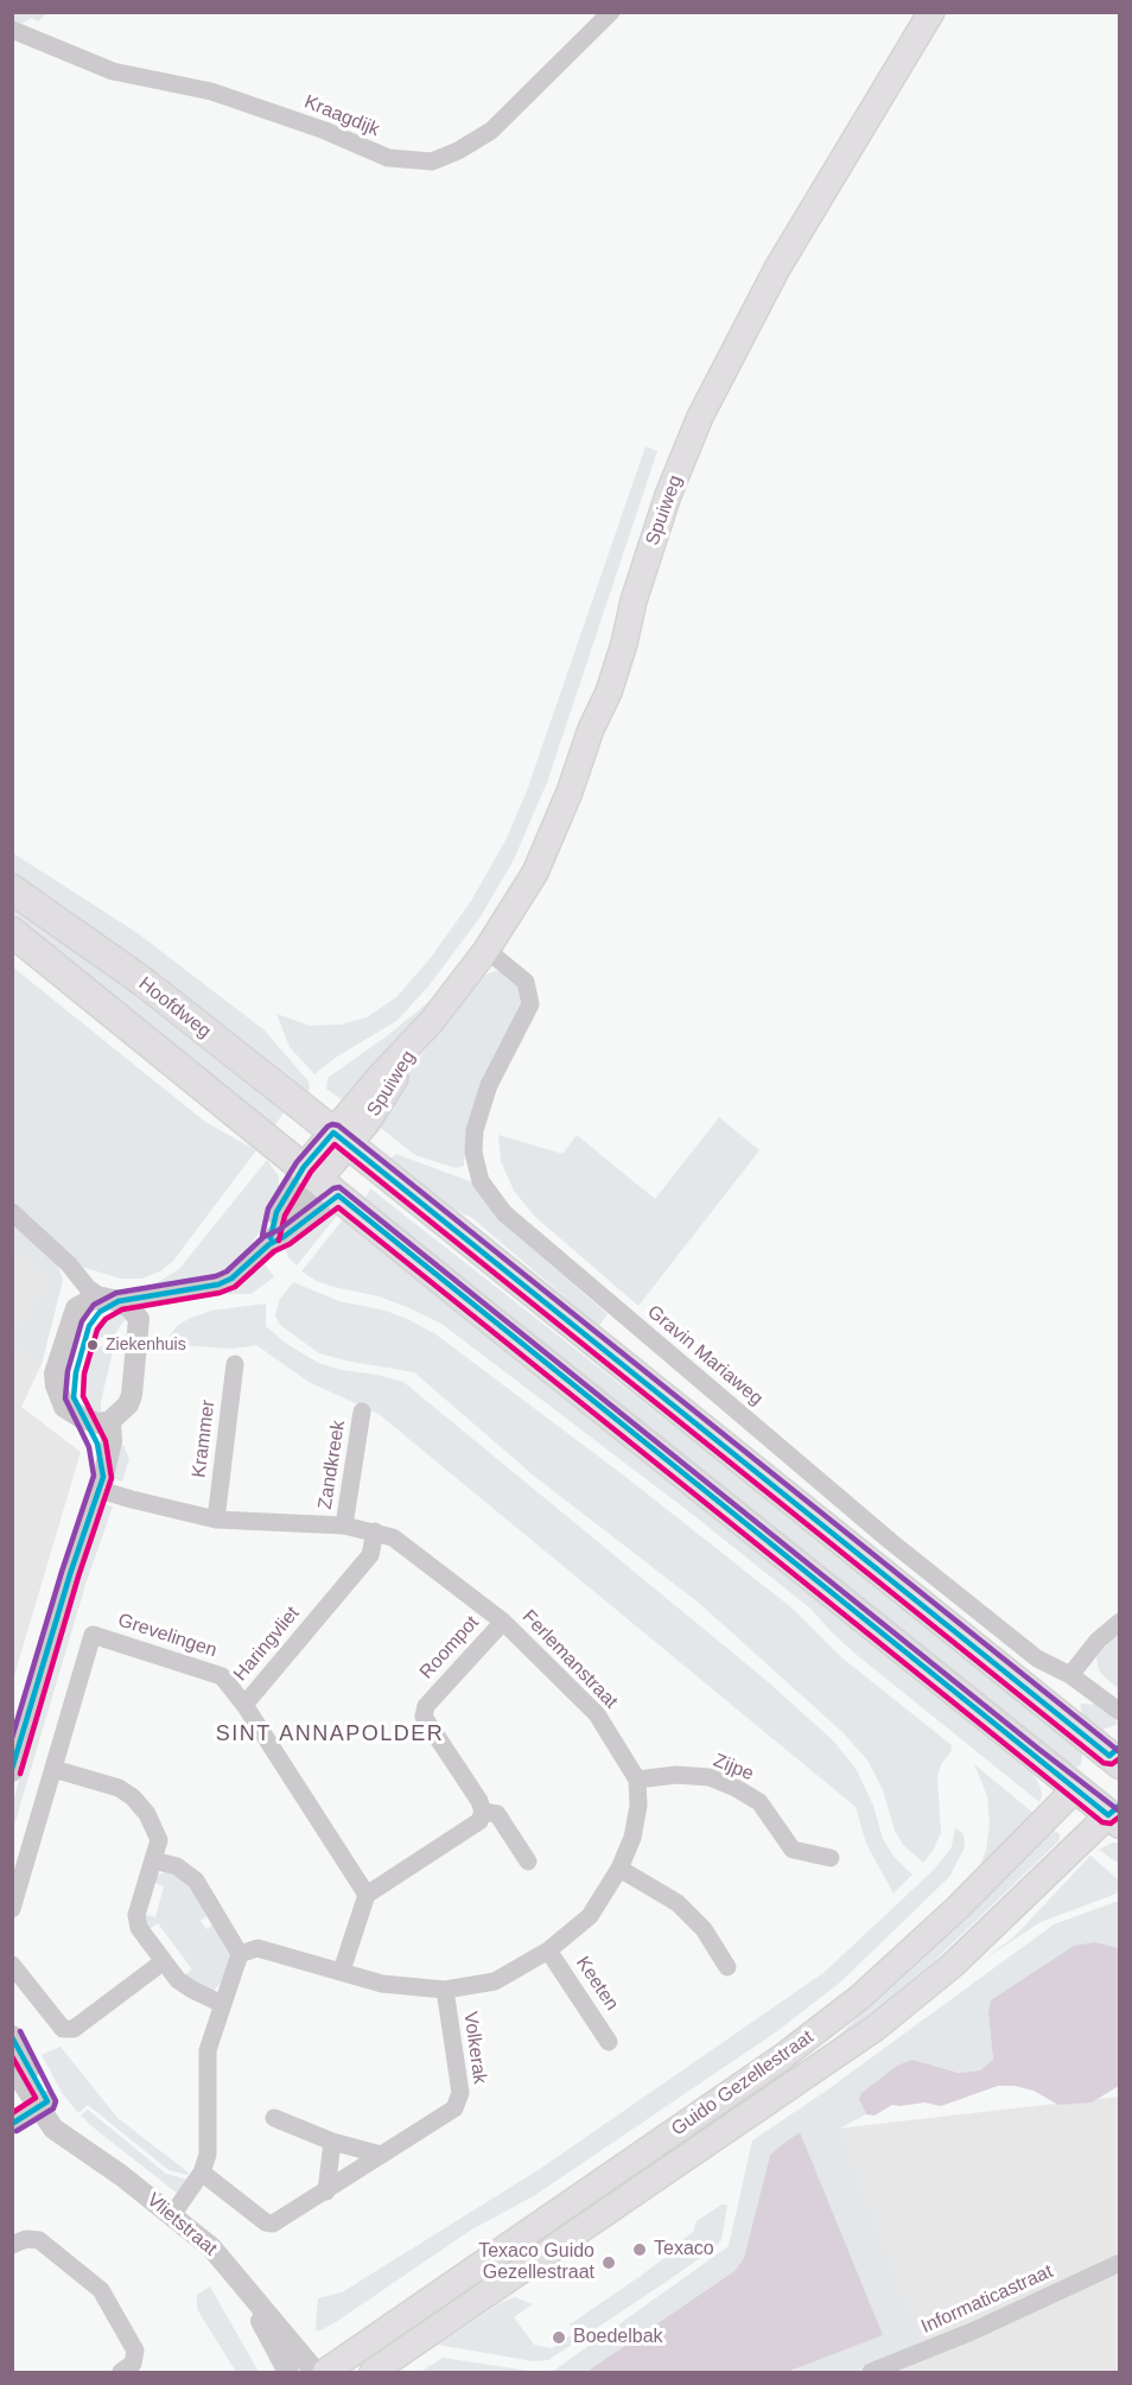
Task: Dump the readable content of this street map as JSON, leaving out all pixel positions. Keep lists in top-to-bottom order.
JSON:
{
  "streets": {
    "main road": ["Spuiweg", "Hoofdweg", "Guido Gezellestraat"],
    "street": [
      "Kraagdijk",
      "Gravin Mariaweg",
      "Krammer",
      "Zandkreek",
      "Grevelingen",
      "Haringvliet",
      "Roompot",
      "Ferlemanstraat",
      "Zijpe",
      "Keeten",
      "Volkerak",
      "Vlietstraat",
      "Informaticastraat"
    ]
  },
  "crossings": [
    ["Spuiweg", "Hoofdweg"],
    ["Spuiweg", "Gravin Mariaweg"],
    ["Hoofdweg", "Guido Gezellestraat"],
    ["Krammer", "Ferlemanstraat"],
    ["Zandkreek", "Ferlemanstraat"],
    ["Grevelingen", "Haringvliet"],
    ["Haringvliet", "Ferlemanstraat"],
    ["Roompot", "Ferlemanstraat"],
    ["Ferlemanstraat", "Zijpe"]
  ],
  "districts": ["SINT ANNAPOLDER"],
  "places": [
    "Ziekenhuis",
    "Texaco",
    "Texaco Guido Gezellestraat",
    "Boedelbak"
  ]
}
